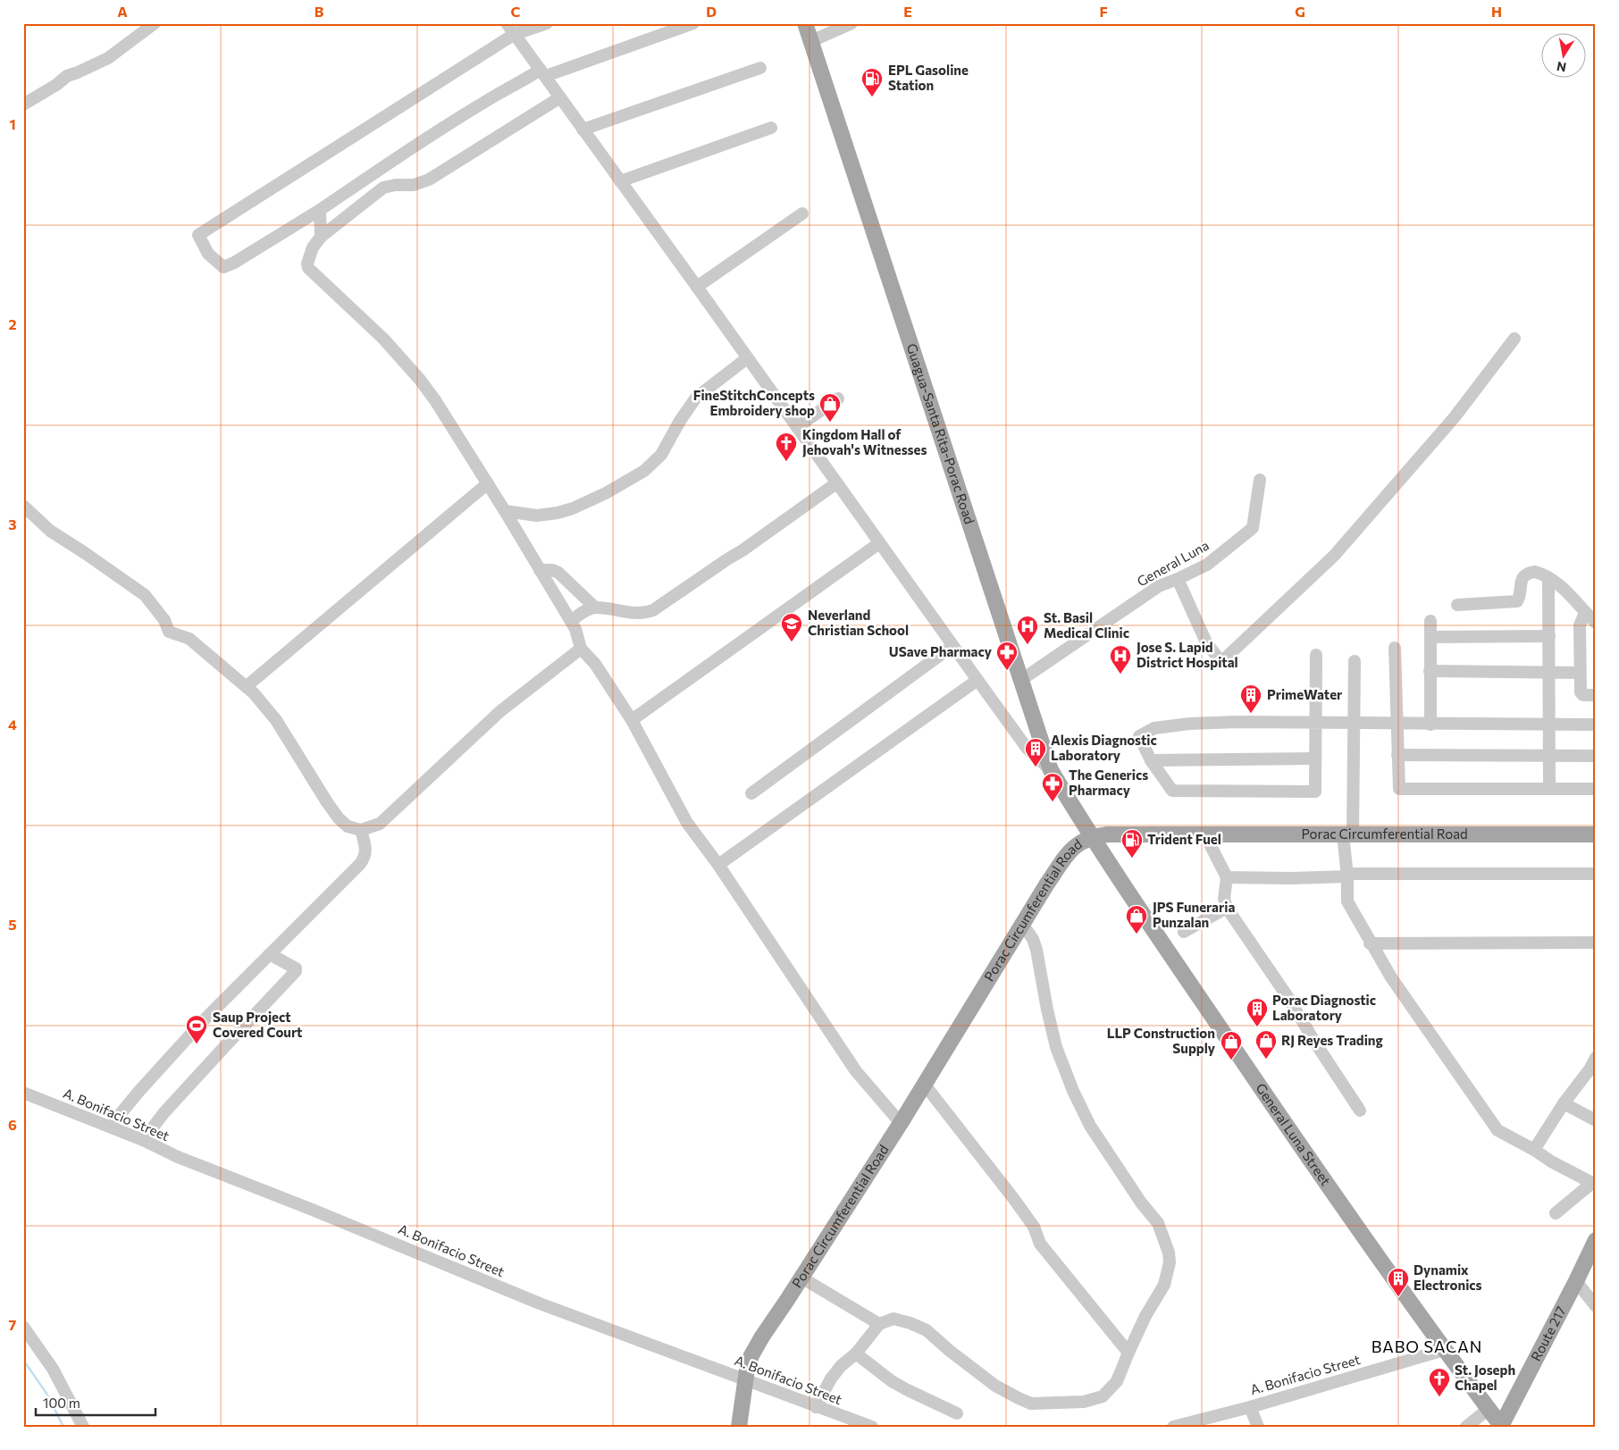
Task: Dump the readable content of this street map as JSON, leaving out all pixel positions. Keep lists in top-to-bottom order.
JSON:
{
  "streets": {
    "main road": [
      "Guagua-Santa Rita-Porac Road",
      "Porac Circumferential Road",
      "General Luna Street",
      "Route 217"
    ],
    "street": ["General Luna", "A. Bonifacio Street"]
  },
  "crossings": [
    ["Guagua-Santa Rita-Porac Road", "General Luna"],
    ["Guagua-Santa Rita-Porac Road", "Porac Circumferential Road"],
    ["Guagua-Santa Rita-Porac Road", "General Luna Street"],
    ["Porac Circumferential Road", "A. Bonifacio Street"],
    ["Porac Circumferential Road", "General Luna Street"],
    ["A. Bonifacio Street", "General Luna Street"],
    ["General Luna Street", "Route 217"]
  ],
  "districts": ["BABO SACAN"],
  "places": {
    "fuel station": ["EPL Gasoline Station", "Trident Fuel"],
    "shop": [
      "FineStitchConcepts Embroidery shop",
      "JPS Funeraria Punzalan",
      "RJ Reyes Trading",
      "LLP Construction Supply"
    ],
    "church": ["Kingdom Hall of Jehovah's Witnesses", "St. Joseph Chapel"],
    "school or university": ["Neverland Christian School"],
    "hospital": ["St. Basil Medical Clinic", "Jose S. Lapid District Hospital"],
    "pharmacy": ["USave Pharmacy", "The Generics Pharmacy"],
    "building": [
      "PrimeWater",
      "Alexis Diagnostic Laboratory",
      "Porac Diagnostic Laboratory",
      "Dynamix Electronics"
    ],
    "sports": ["Saup Project Covered Court"]
  },
  "scale_bar": "100 m",
  "north": "bottom",
  "grid": {
    "columns": [
      "A",
      "B",
      "C",
      "D",
      "E",
      "F",
      "G",
      "H"
    ],
    "rows": [
      "1",
      "2",
      "3",
      "4",
      "5",
      "6",
      "7"
    ]
  }
}
